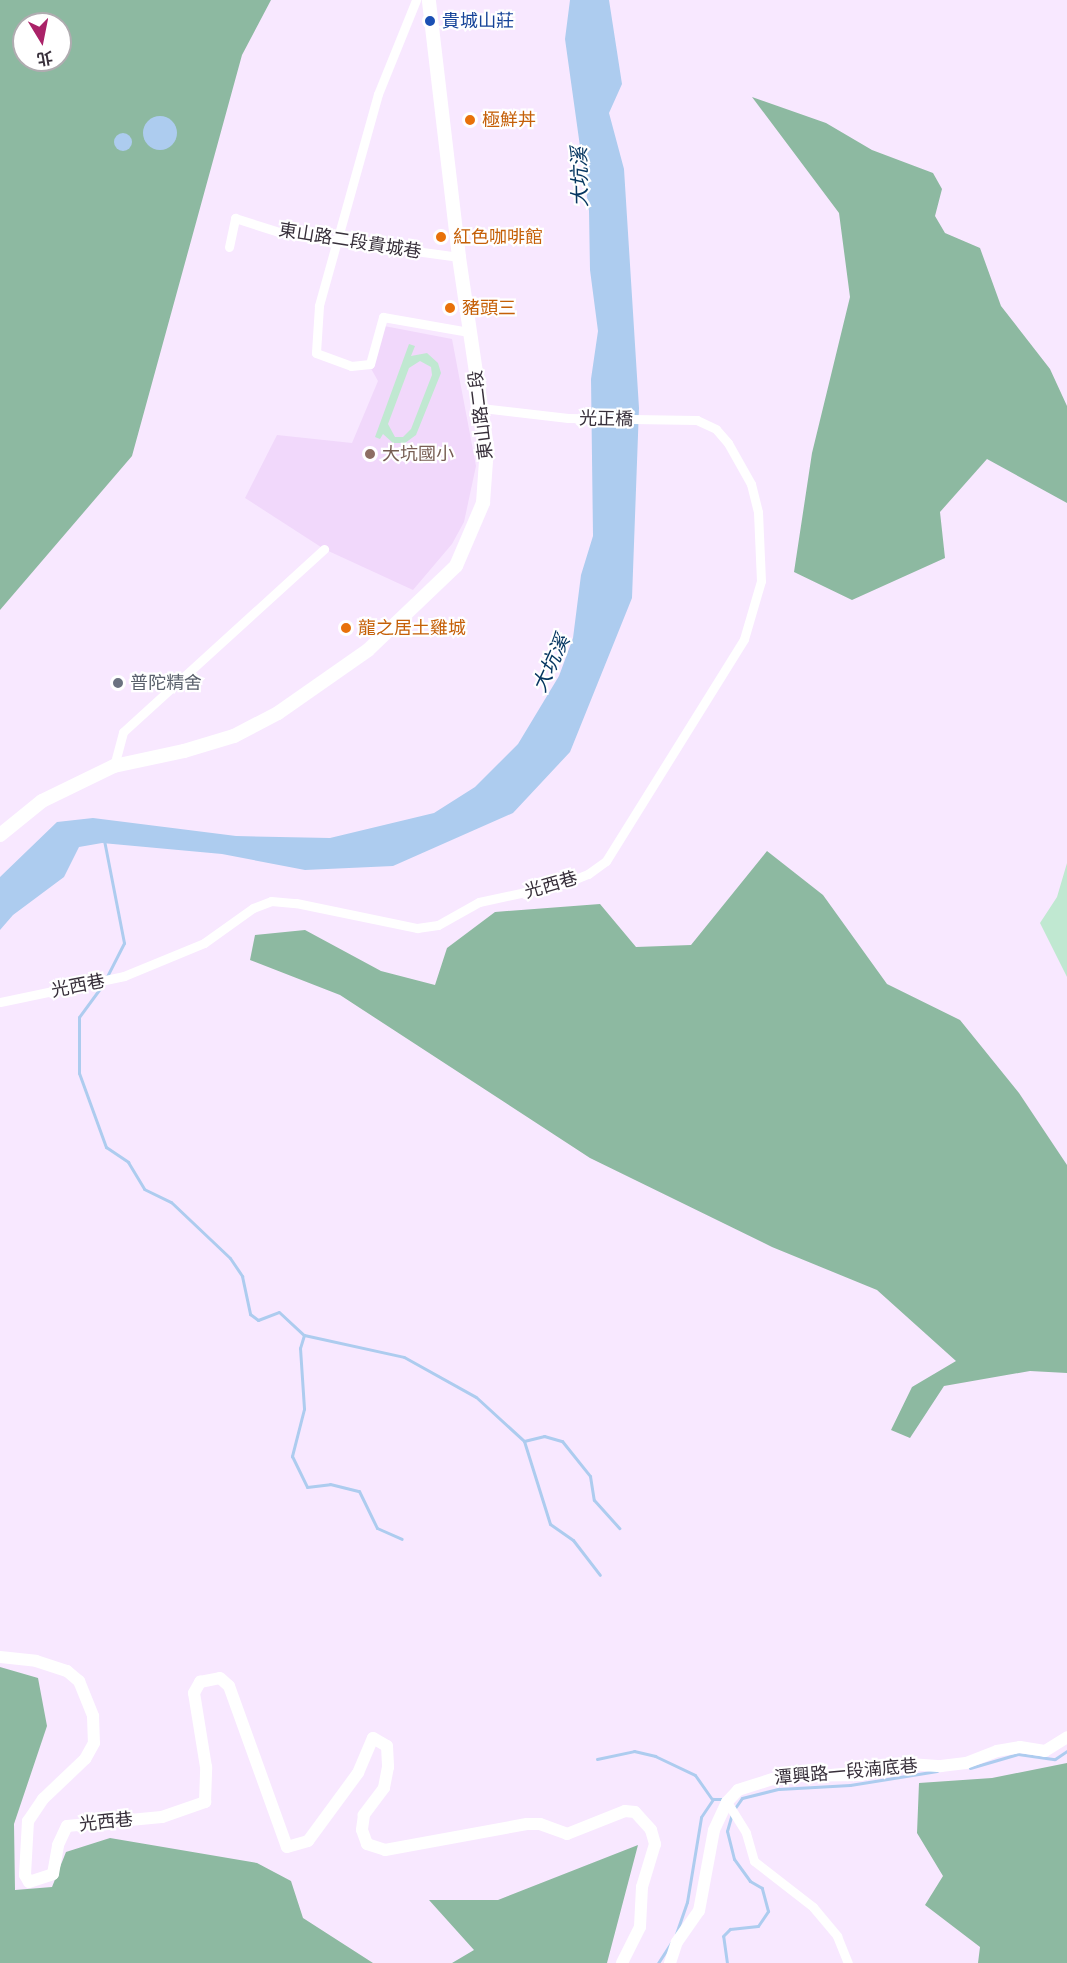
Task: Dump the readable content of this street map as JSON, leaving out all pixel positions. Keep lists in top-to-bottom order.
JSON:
{
  "streets": {
    "main road": ["東山路二段"],
    "street": [
      "東山路二段貴城巷",
      "光正橋",
      "光西巷",
      "潭興路一段湳底巷"
    ]
  },
  "crossings": [
    ["東山路二段貴城巷", "東山路二段"],
    ["東山路二段", "光正橋"],
    ["光正橋", "光西巷"]
  ],
  "water": ["大坑溪"],
  "places": [
    "貴城山莊",
    "極鮮丼",
    "紅色咖啡館",
    "豬頭三",
    "大坑國小",
    "龍之居土雞城",
    "普陀精舍"
  ],
  "north": "bottom"
}
